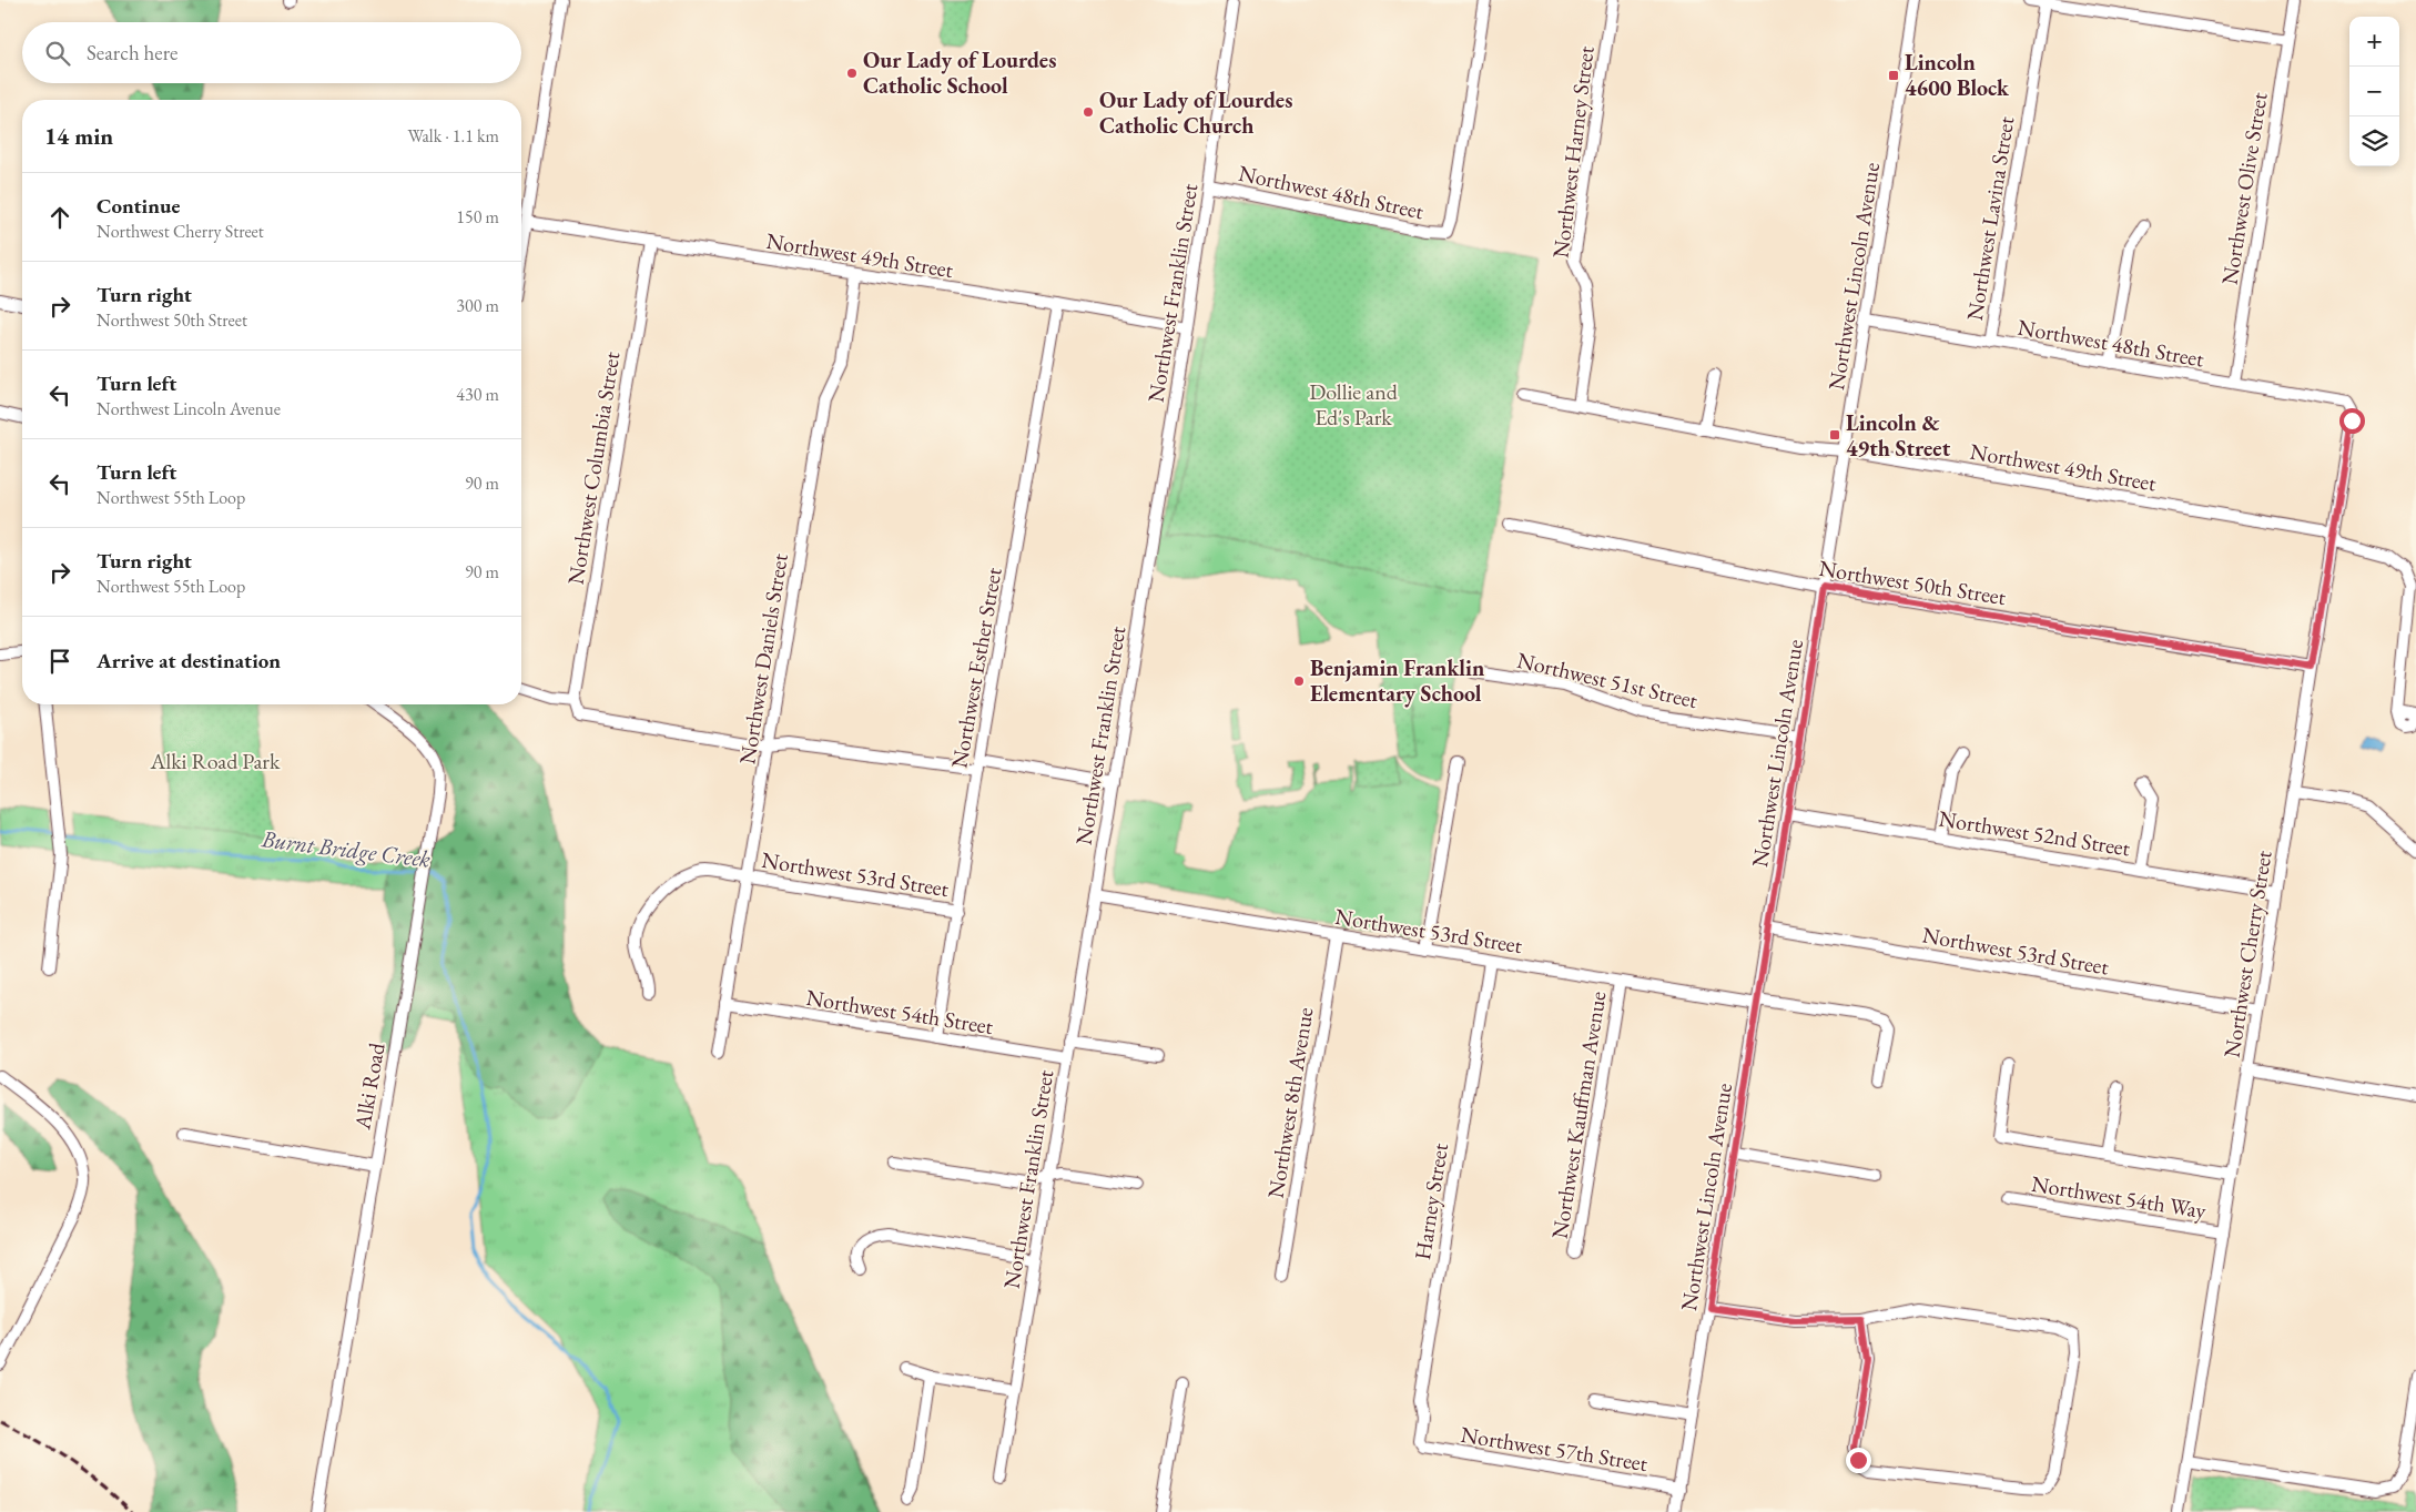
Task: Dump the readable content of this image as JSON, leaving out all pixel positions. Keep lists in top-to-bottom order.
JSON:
{
  "streets": {
    "street": [
      "Northwest Harney Street",
      "Northwest Olive Street",
      "Northwest 48th Street",
      "Northwest Lavina Street",
      "Northwest 49th Street",
      "Northwest Lincoln Avenue",
      "Northwest Franklin Street",
      "Northwest Columbia Street",
      "Northwest 50th Street",
      "Northwest Daniels Street",
      "Northwest Esther Street",
      "Northwest 51st Street",
      "Northwest 52nd Street",
      "Northwest 53rd Street",
      "Northwest Cherry Street",
      "Northwest 54th Street",
      "Alki Road",
      "Northwest 8th Avenue",
      "Northwest Kauffman Avenue",
      "Northwest 54th Way",
      "Harney Street",
      "Northwest 57th Street"
    ]
  },
  "crossings": [
    ["Northwest Harney Street", "Northwest 49th Street"],
    ["Northwest Olive Street", "Northwest 48th Street"],
    ["Northwest 48th Street", "Northwest Lavina Street"],
    ["Northwest 48th Street", "Northwest Lincoln Avenue"],
    ["Northwest 48th Street", "Northwest Franklin Street"],
    ["Northwest 48th Street", "Northwest Cherry Street"],
    ["Northwest 49th Street", "Northwest Lincoln Avenue"],
    ["Northwest 49th Street", "Northwest Franklin Street"],
    ["Northwest 49th Street", "Northwest Columbia Street"],
    ["Northwest 49th Street", "Northwest Daniels Street"],
    ["Northwest 49th Street", "Northwest Esther Street"],
    ["Northwest 49th Street", "Northwest Cherry Street"],
    ["Northwest Lincoln Avenue", "Northwest 50th Street"],
    ["Northwest Lincoln Avenue", "Northwest 51st Street"],
    ["Northwest Lincoln Avenue", "Northwest 52nd Street"],
    ["Northwest Lincoln Avenue", "Northwest 53rd Street"],
    ["Northwest Lincoln Avenue", "Northwest 57th Street"],
    ["Northwest Franklin Street", "Northwest 53rd Street"],
    ["Northwest Franklin Street", "Northwest 54th Street"],
    ["Northwest 50th Street", "Northwest Cherry Street"],
    ["Northwest Daniels Street", "Northwest 53rd Street"],
    ["Northwest Daniels Street", "Northwest 54th Street"],
    ["Northwest Esther Street", "Northwest 53rd Street"],
    ["Northwest Esther Street", "Northwest 54th Street"],
    ["Northwest 52nd Street", "Northwest Cherry Street"],
    ["Northwest 53rd Street", "Northwest Cherry Street"],
    ["Northwest 53rd Street", "Northwest 8th Avenue"],
    ["Northwest 53rd Street", "Northwest Kauffman Avenue"],
    ["Northwest 53rd Street", "Harney Street"],
    ["Northwest Cherry Street", "Northwest 54th Way"],
    ["Harney Street", "Northwest 57th Street"]
  ],
  "water": ["Burnt Bridge Creek"],
  "parks": ["Dollie and Ed's Park", "Alki Road Park"],
  "places": {
    "other": ["Our Lady of Lourdes Catholic School", "Our Lady of Lourdes Catholic Church", "Benjamin Franklin Elementary School"],
    "transit": ["Lincoln 4600 Block", "Lincoln & 49th Street"]
  },
  "page": {
    "map_buttons": ["+", "−"],
    "search": "Search here",
    "heading": ["14 min", "Walk · 1.1 km"],
    "list": [
      ["Continue", "Northwest Cherry Street", "150 m"],
      ["Turn right", "Northwest 50th Street", "300 m"],
      ["Turn left", "Northwest Lincoln Avenue", "430 m"],
      ["Turn left", "Northwest 55th Loop", "90 m"],
      ["Turn right", "Northwest 55th Loop", "90 m"],
      "Arrive at destination"
    ]
  }
}
